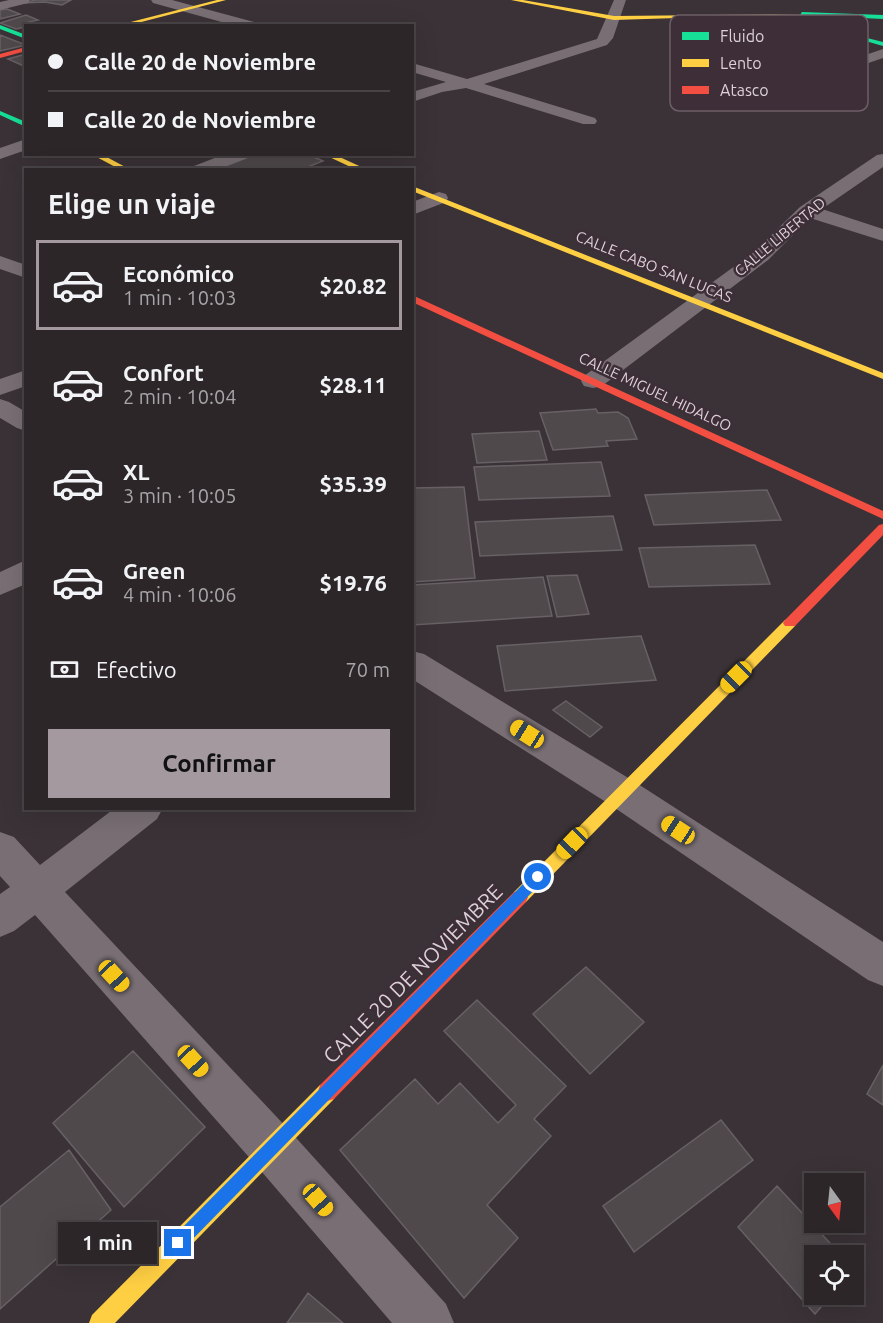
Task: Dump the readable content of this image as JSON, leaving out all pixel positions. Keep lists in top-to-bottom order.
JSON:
{
  "streets": {
    "street": [
      "CALLE LIBERTAD",
      "CALLE CABO SAN LUCAS",
      "CALLE MIGUEL HIDALGO",
      "CALLE 20 DE NOVIEMBRE"
    ]
  },
  "crossings": [
    ["CALLE LIBERTAD", "CALLE CABO SAN LUCAS"],
    ["CALLE LIBERTAD", "CALLE MIGUEL HIDALGO"]
  ],
  "legend": ["Fluido", "Lento", "Atasco"],
  "north": "bottom",
  "page": {
    "banner": ["Calle 20 de Noviembre", "Calle 20 de Noviembre"],
    "heading": "Elige un viaje",
    "list": [
      {
        "name": "Económico",
        "note": "1 min · 10:03",
        "value": "$20.82"
      },
      {
        "name": "Confort",
        "note": "2 min · 10:04",
        "value": "$28.11"
      },
      {
        "name": "XL",
        "note": "3 min · 10:05",
        "value": "$35.39"
      },
      {
        "name": "Green",
        "note": "4 min · 10:06",
        "value": "$19.76"
      }
    ],
    "pay": ["Efectivo", "70 m"],
    "buttons": "Confirmar",
    "bubble": "1 min"
  }
}
